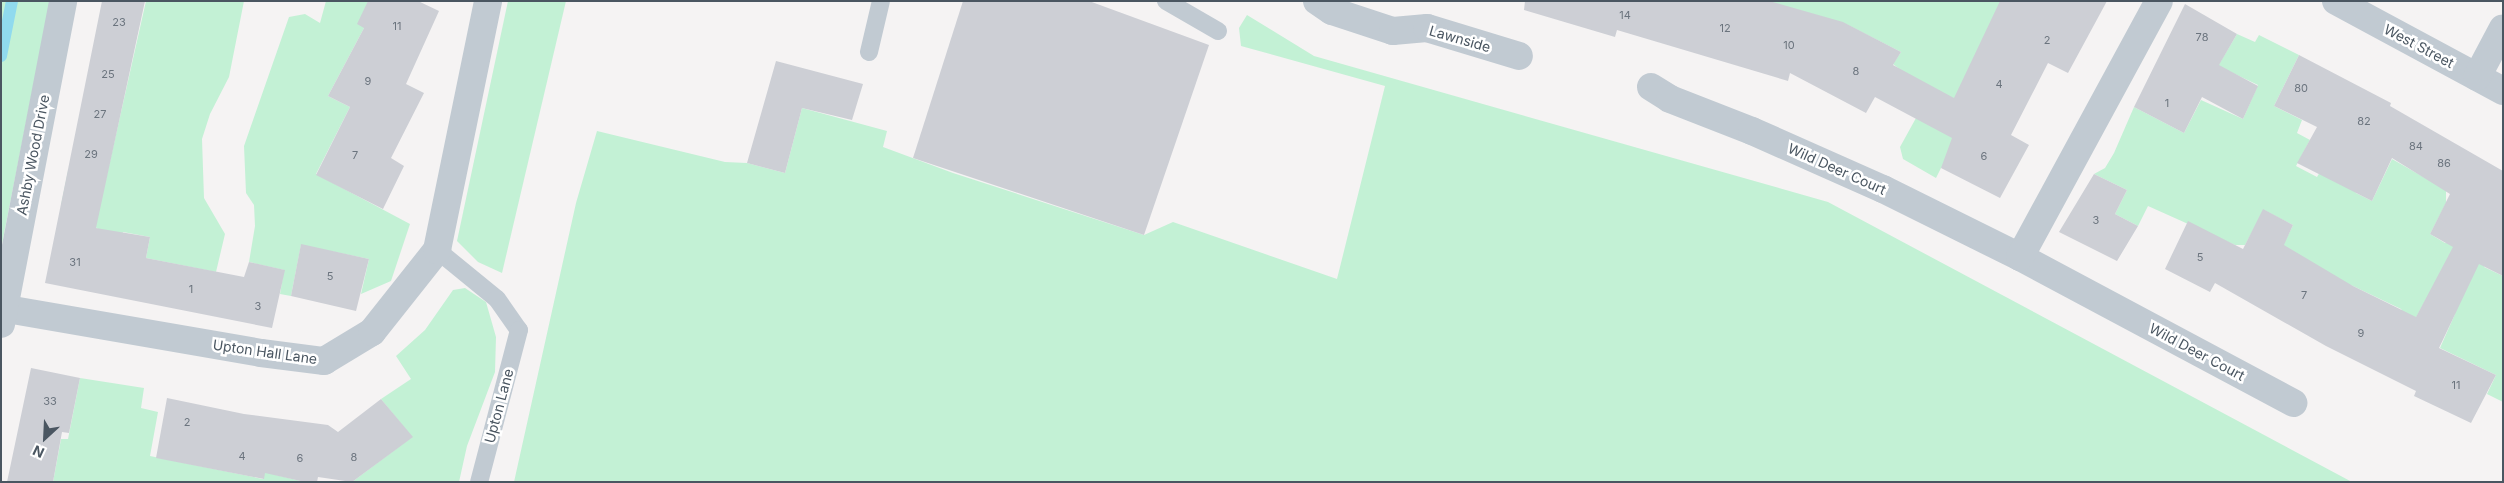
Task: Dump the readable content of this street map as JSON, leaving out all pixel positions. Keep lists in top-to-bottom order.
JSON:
{
  "streets": {
    "street": [
      "Lawnside",
      "West Street",
      "Ashby Wood Drive",
      "Wild Deer Court",
      "Upton Hall Lane"
    ],
    "lane": ["Upton Lane"]
  },
  "crossings": [
    ["Ashby Wood Drive", "Upton Hall Lane"],
    ["Upton Hall Lane", "Upton Lane"]
  ],
  "house_numbers": [
    "14",
    "23",
    "11",
    "12",
    "78",
    "2",
    "10",
    "8",
    "25",
    "9",
    "4",
    "80",
    "1",
    "27",
    "82",
    "84",
    "29",
    "7",
    "6",
    "86",
    "3",
    "5",
    "31",
    "5",
    "1",
    "7",
    "3",
    "9",
    "11",
    "33",
    "2",
    "4",
    "8",
    "6"
  ],
  "north": "bottom left"
}
